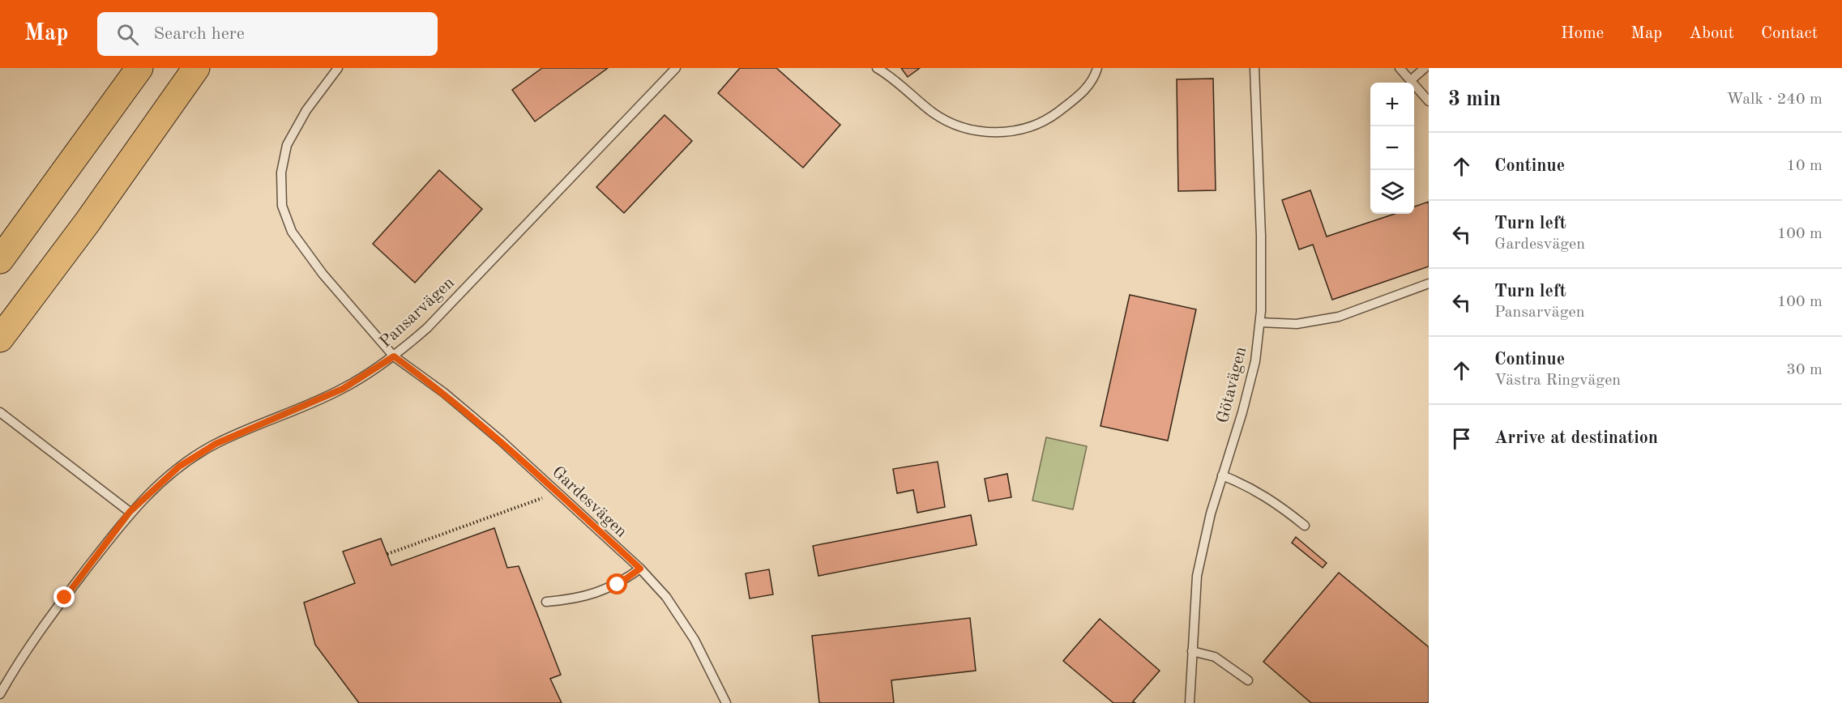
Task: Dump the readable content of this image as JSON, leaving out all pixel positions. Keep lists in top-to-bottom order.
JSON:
{
  "streets": {
    "lane": ["Pansarvägen", "Götavägen", "Gardesvägen"]
  },
  "crossings": [
    ["Pansarvägen", "Gardesvägen"]
  ],
  "page": {
    "header": "Map",
    "search": "Search here",
    "nav": [
      "Home",
      "Map",
      "About",
      "Contact"
    ],
    "heading": ["3 min", "Walk · 240 m"],
    "map_buttons": ["+", "−"],
    "list": [
      ["Continue", "10 m"],
      ["Turn left", "Gardesvägen", "100 m"],
      ["Turn left", "Pansarvägen", "100 m"],
      ["Continue", "Västra Ringvägen", "30 m"],
      "Arrive at destination"
    ]
  }
}
